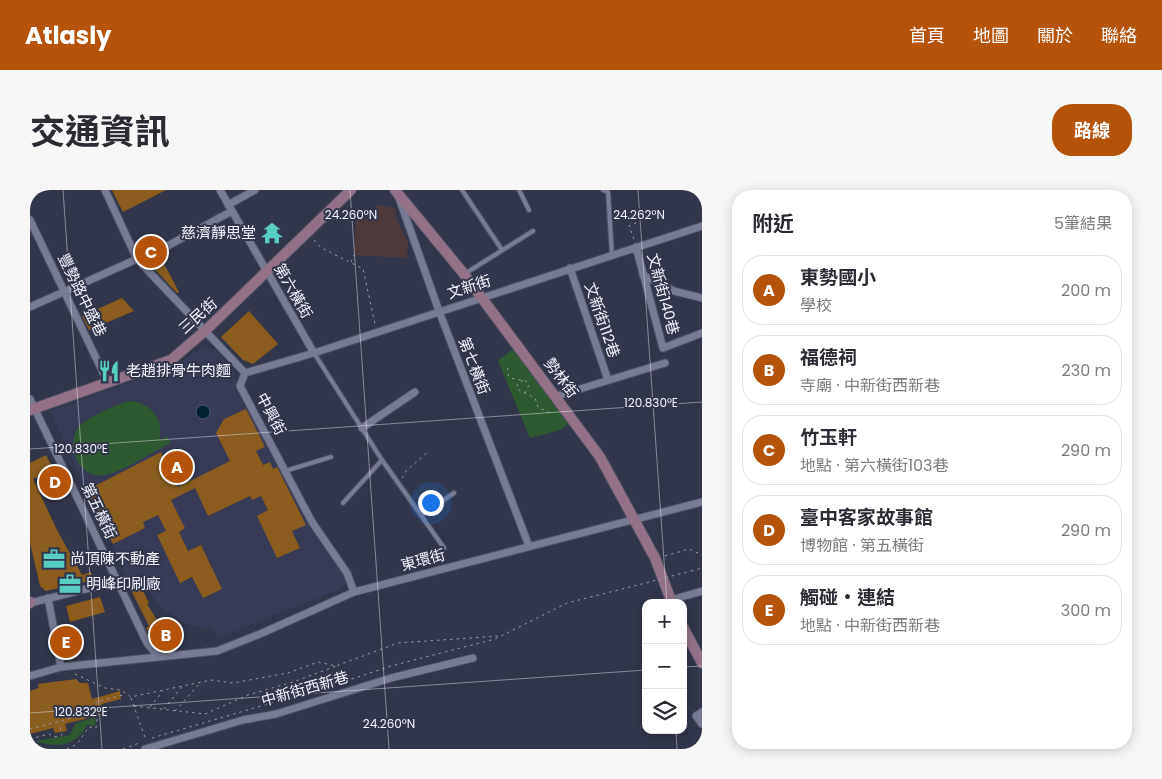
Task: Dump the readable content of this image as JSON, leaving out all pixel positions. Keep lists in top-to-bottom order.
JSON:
{
  "streets": {
    "street": [
      "文新街",
      "第六橫街",
      "文新街140巷",
      "豐勢路中盛巷",
      "三民街",
      "文新街112巷",
      "第七橫街",
      "勢林街",
      "中興街",
      "第五橫街",
      "東環街",
      "中新街西新巷"
    ]
  },
  "crossings": [
    ["文新街", "第六橫街"],
    ["文新街", "文新街140巷"],
    ["文新街", "文新街112巷"],
    ["文新街", "第七橫街"],
    ["文新街", "勢林街"],
    ["文新街", "中興街"],
    ["第六橫街", "三民街"],
    ["豐勢路中盛巷", "三民街"],
    ["三民街", "第五橫街"],
    ["第七橫街", "勢林街"],
    ["第七橫街", "東環街"],
    ["勢林街", "東環街"],
    ["中興街", "東環街"]
  ],
  "places": {
    "temple": ["慈濟靜思堂"],
    "restaurant": ["老趙排骨牛肉麵"],
    "office": ["尚頂陳不動產", "明峰印刷廠"]
  },
  "page": {
    "header": "Atlasly",
    "nav": [
      "首頁",
      "地圖",
      "關於",
      "聯絡"
    ],
    "title": "交通資訊",
    "buttons": "路線",
    "heading": ["附近", "5筆結果"],
    "pins": [
      "C",
      "A",
      "D",
      "B",
      "E"
    ],
    "list": [
      {
        "mark": "A",
        "name": "東勢國小",
        "note": "學校",
        "value": "200 m"
      },
      {
        "mark": "B",
        "name": "福德祠",
        "note": "寺廟 · 中新街西新巷",
        "value": "230 m"
      },
      {
        "mark": "C",
        "name": "竹玉軒",
        "note": "地點 · 第六橫街103巷",
        "value": "290 m"
      },
      {
        "mark": "D",
        "name": "臺中客家故事館",
        "note": "博物館 · 第五橫街",
        "value": "290 m"
      },
      {
        "mark": "E",
        "name": "觸碰‧連結",
        "note": "地點 · 中新街西新巷",
        "value": "300 m"
      }
    ],
    "map_buttons": ["+", "−"]
  },
  "coordinates": [
    "24.260°N",
    "24.262°N",
    "120.830°E",
    "120.832°E"
  ]
}
